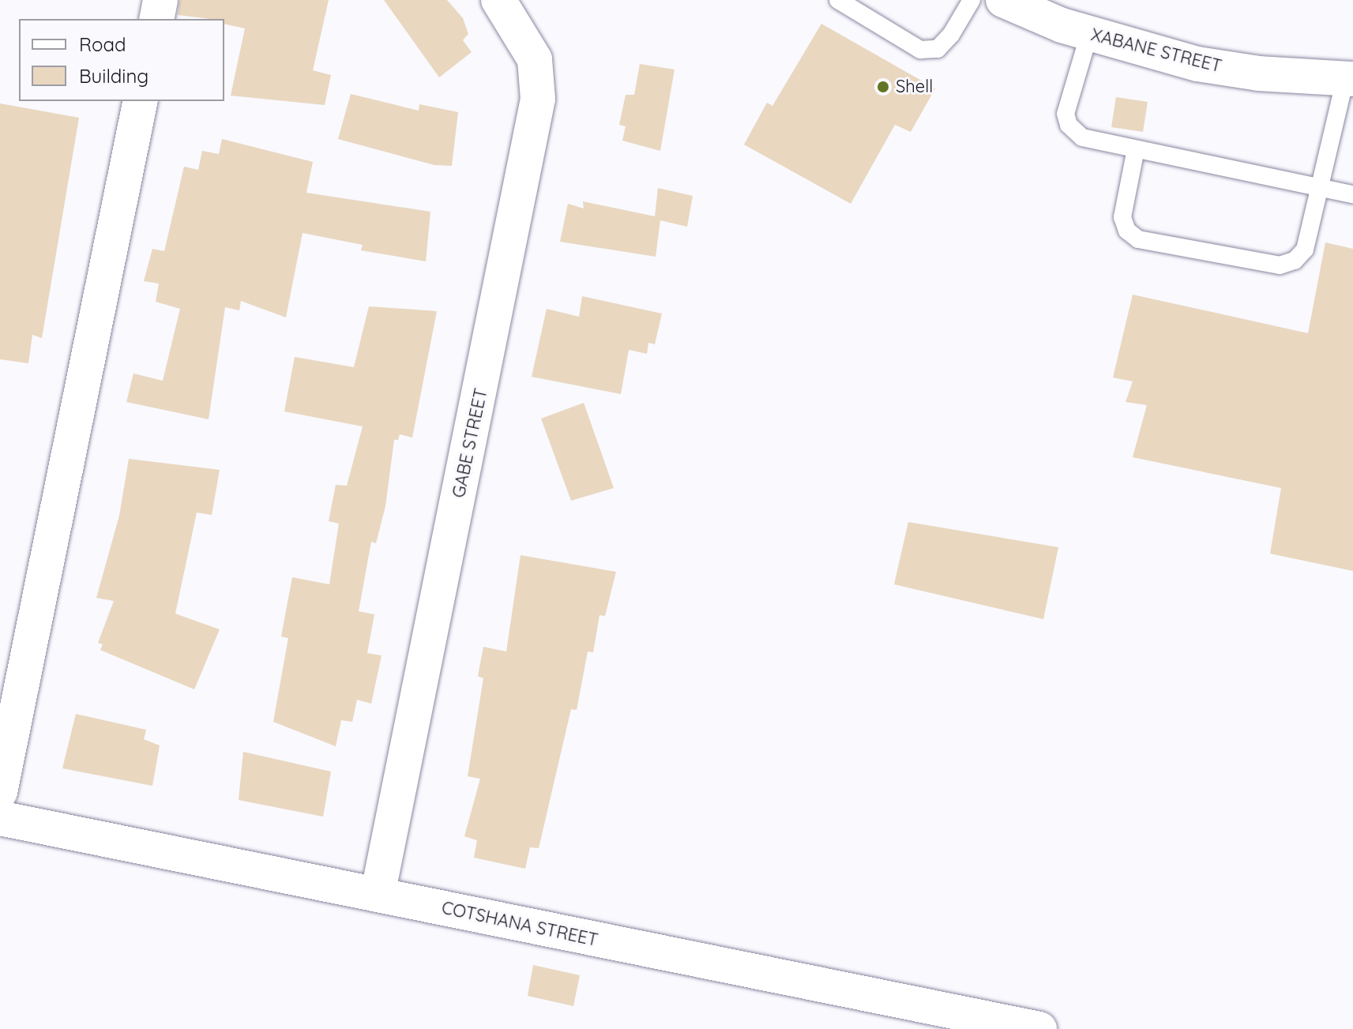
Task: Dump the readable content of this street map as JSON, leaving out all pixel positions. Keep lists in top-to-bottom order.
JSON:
{
  "streets": {
    "street": ["XABANE STREET", "GABE STREET", "COTSHANA STREET"]
  },
  "crossings": [
    ["GABE STREET", "COTSHANA STREET"]
  ],
  "places": ["Shell"],
  "legend": ["Road", "Building"]
}
